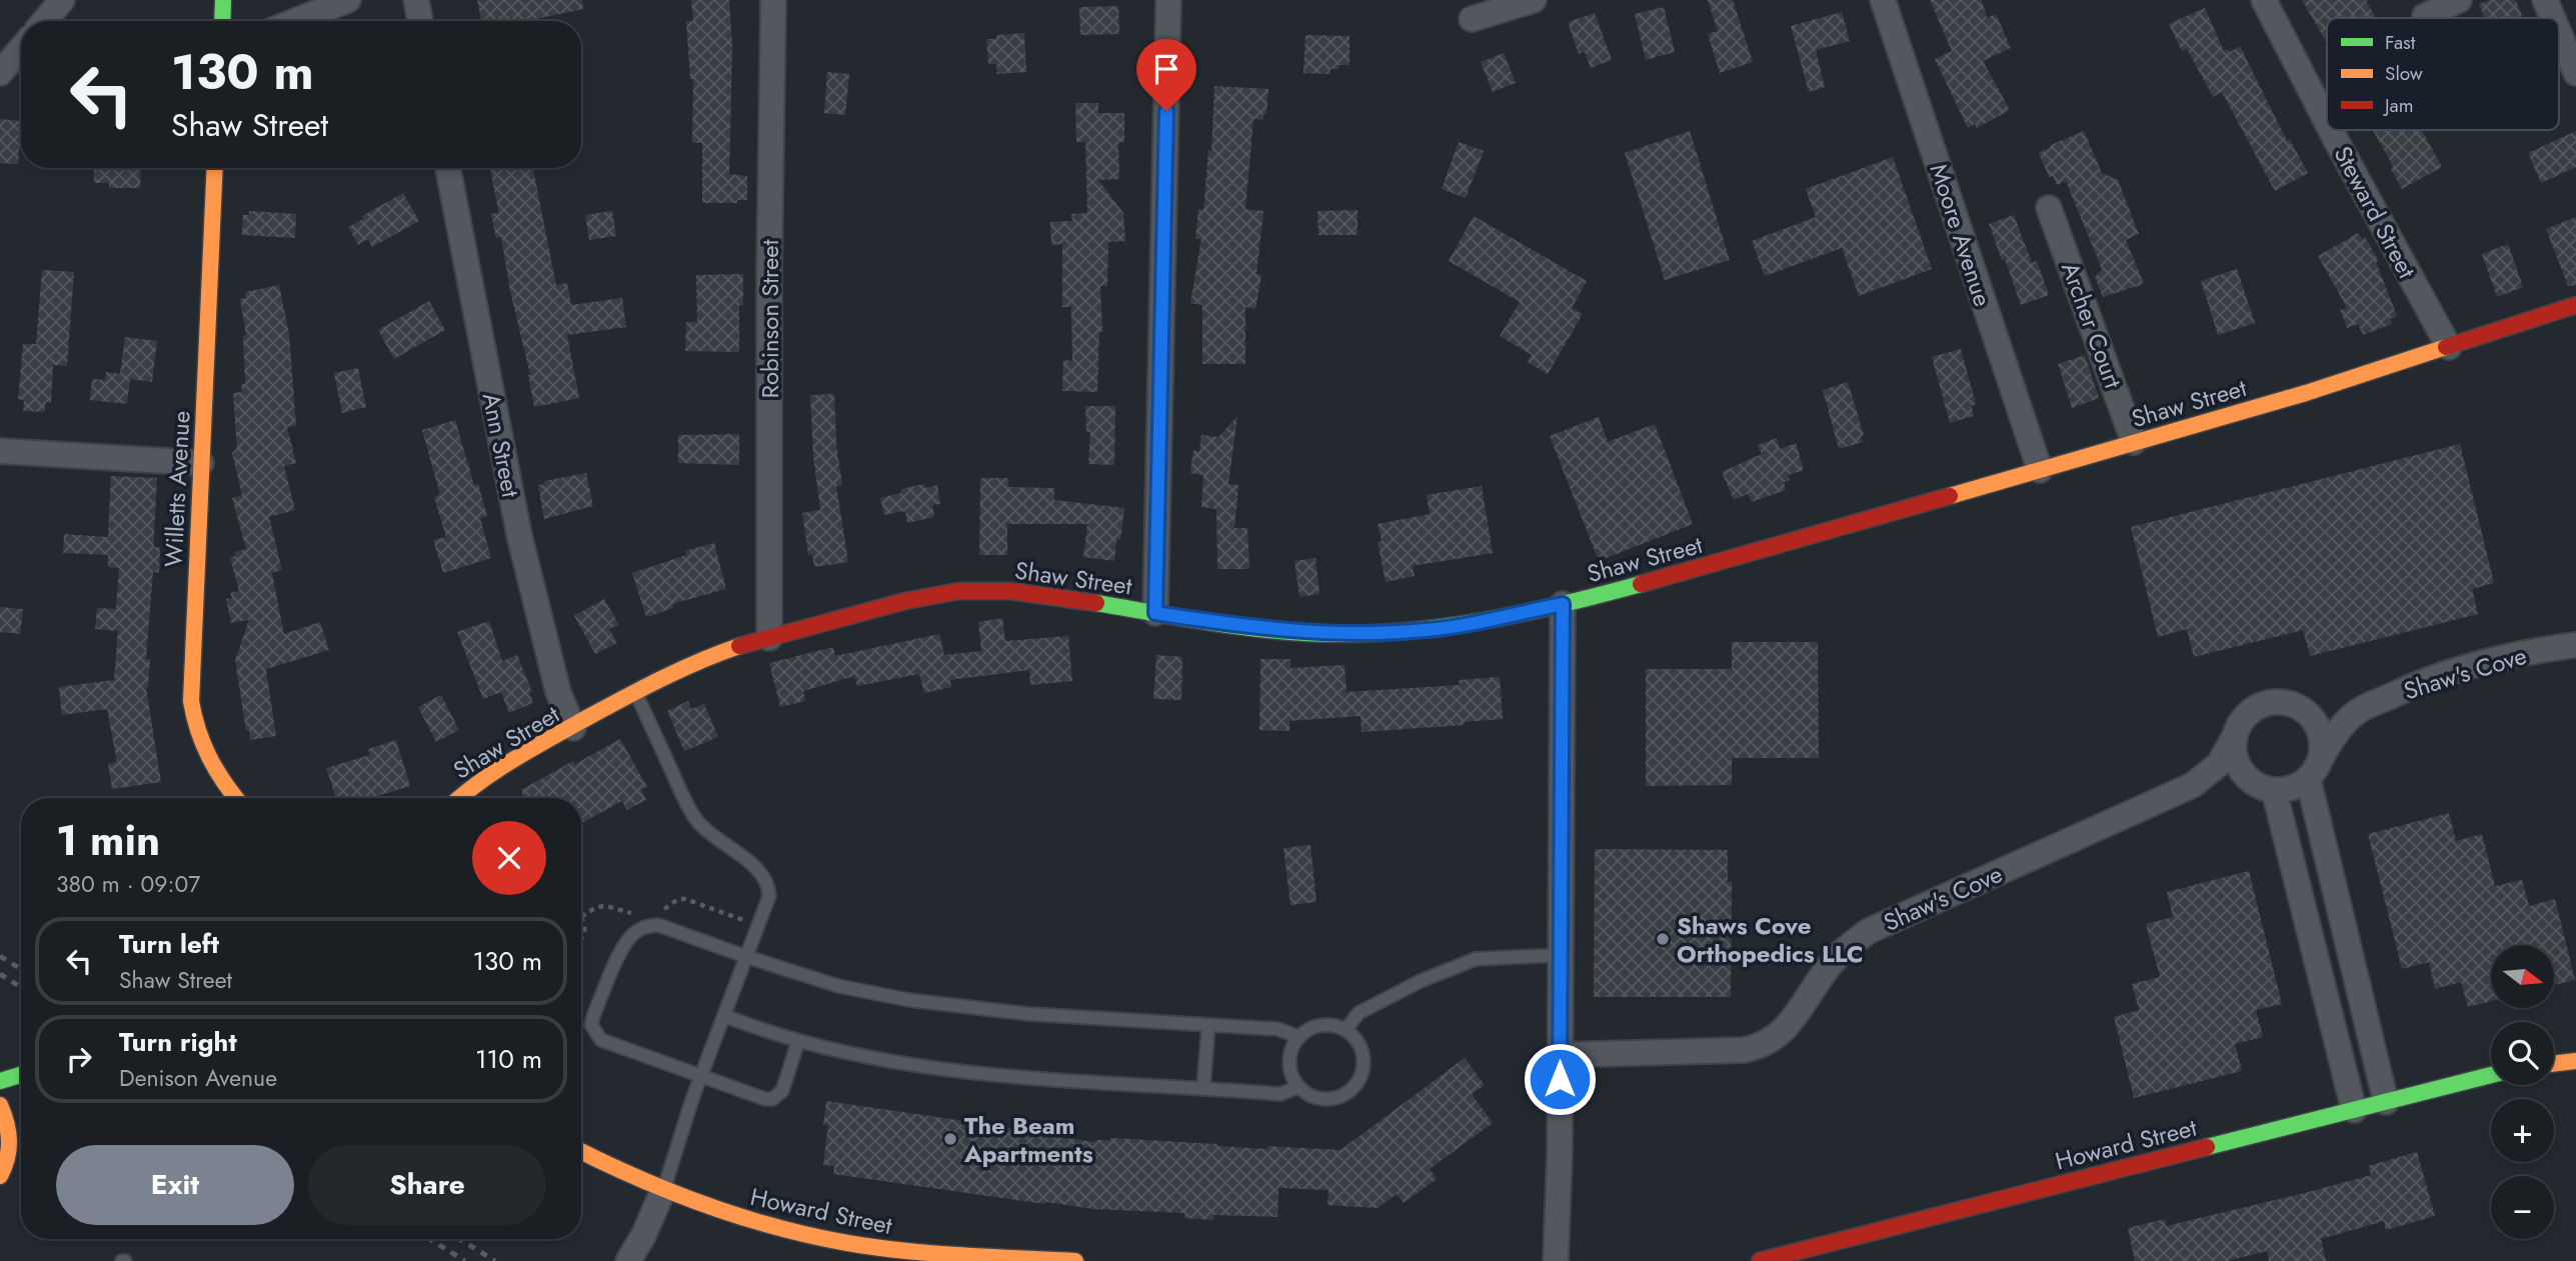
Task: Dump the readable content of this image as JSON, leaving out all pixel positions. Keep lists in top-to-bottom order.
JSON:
{
  "streets": {
    "street": [
      "Steward Street",
      "Moore Avenue",
      "Robinson Street",
      "Archer Court",
      "Shaw Street",
      "Ann Street",
      "Willetts Avenue",
      "Shaw's Cove",
      "Howard Street"
    ]
  },
  "crossings": [
    ["Steward Street", "Shaw Street"],
    ["Moore Avenue", "Shaw Street"],
    ["Robinson Street", "Shaw Street"],
    ["Archer Court", "Shaw Street"],
    ["Shaw Street", "Ann Street"]
  ],
  "places": ["Shaws Cove Orthopedics LLC", "The Beam Apartments"],
  "legend": ["Fast", "Slow", "Jam"],
  "north": "right",
  "page": {
    "turn": ["130 m", "Shaw Street"],
    "heading": ["1 min", "380 m · 09:07"],
    "list": [
      {
        "name": "Turn left",
        "note": "Shaw Street",
        "value": "130 m"
      },
      {
        "name": "Turn right",
        "note": "Denison Avenue",
        "value": "110 m"
      }
    ],
    "map_buttons": ["+", "−"],
    "buttons": ["Exit", "Share"]
  }
}
